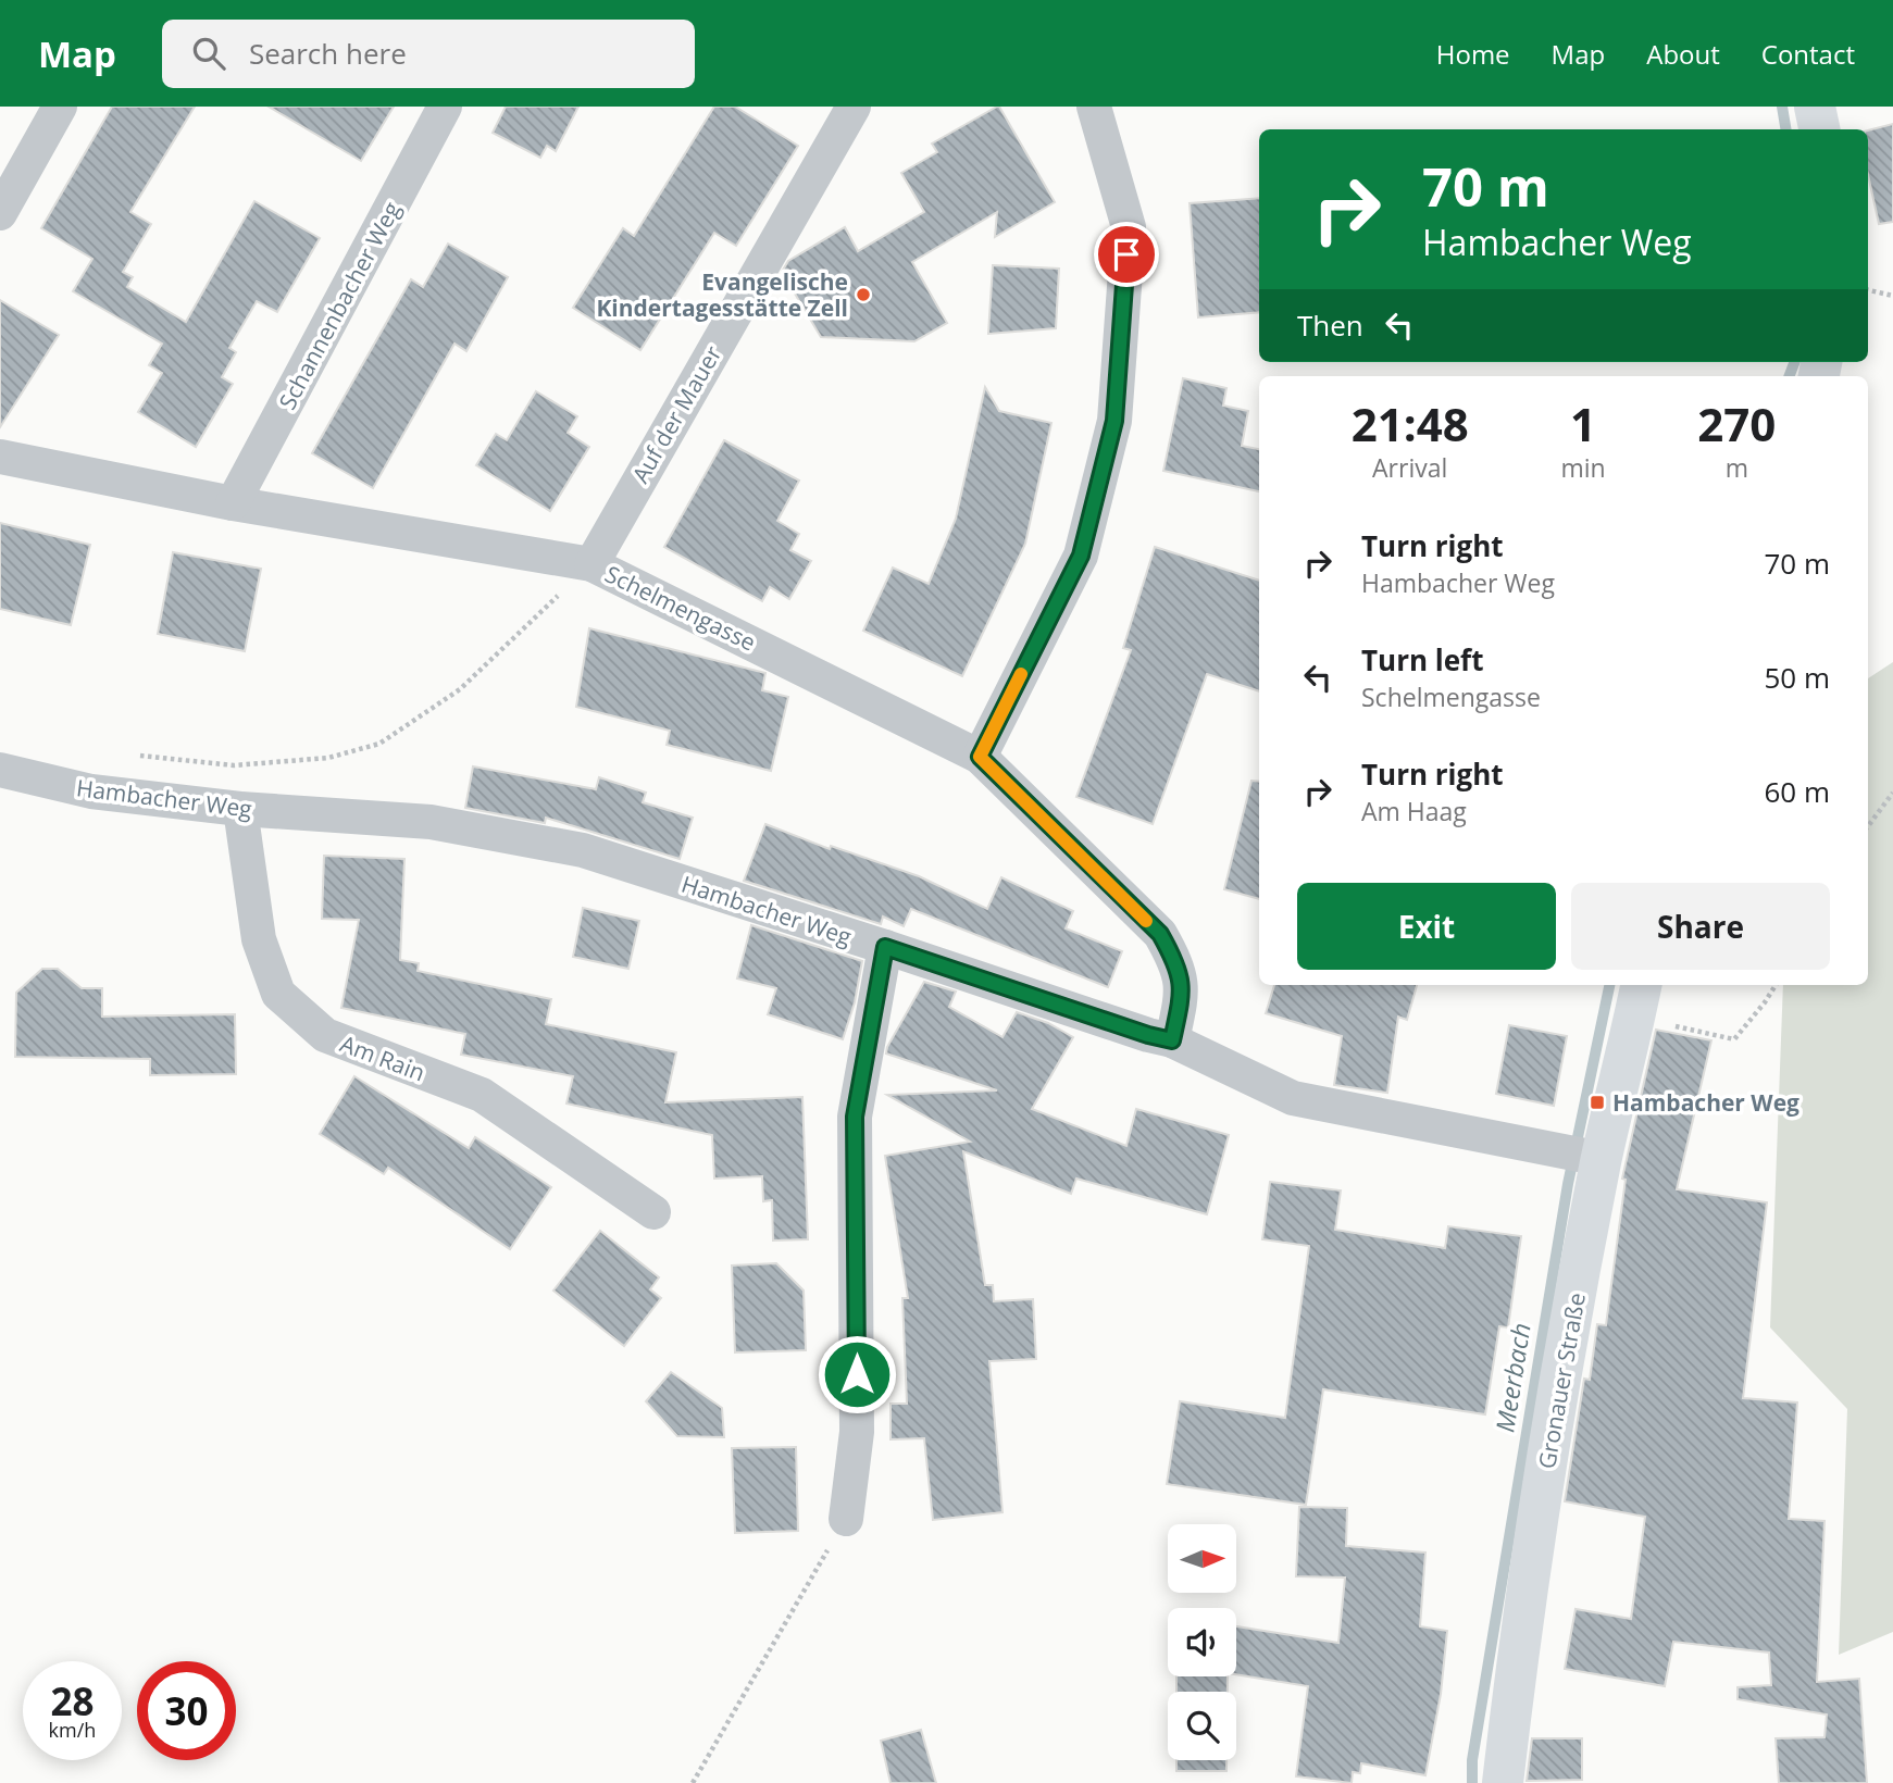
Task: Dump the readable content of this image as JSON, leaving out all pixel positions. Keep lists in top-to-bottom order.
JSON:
{
  "streets": {
    "street": [
      "Schannenbacher Weg",
      "Auf der Mauer",
      "Schelmengasse",
      "Hambacher Weg",
      "Am Rain",
      "Gronauer Straße"
    ]
  },
  "crossings": [
    ["Schannenbacher Weg", "Schelmengasse"],
    ["Auf der Mauer", "Schelmengasse"],
    ["Schelmengasse", "Hambacher Weg"],
    ["Hambacher Weg", "Am Rain"],
    ["Hambacher Weg", "Gronauer Straße"]
  ],
  "water": ["Meerbach"],
  "places": {
    "other": ["Evangelische Kindertagesstätte Zell"],
    "transit": ["Hambacher Weg"]
  },
  "north": "right",
  "page": {
    "header": "Map",
    "search": "Search here",
    "nav": [
      "Home",
      "Map",
      "About",
      "Contact"
    ],
    "turn": ["70 m", "Hambacher Weg"],
    "then": "Then",
    "eta": [
      "21:48",
      "Arrival",
      "1",
      "min",
      "270",
      "m"
    ],
    "list": [
      {
        "name": "Turn right",
        "note": "Hambacher Weg",
        "value": "70 m"
      },
      {
        "name": "Turn left",
        "note": "Schelmengasse",
        "value": "50 m"
      },
      {
        "name": "Turn right",
        "note": "Am Haag",
        "value": "60 m"
      }
    ],
    "buttons": ["Exit", "Share"],
    "speed": "28 km/h",
    "limit": "30"
  }
}
